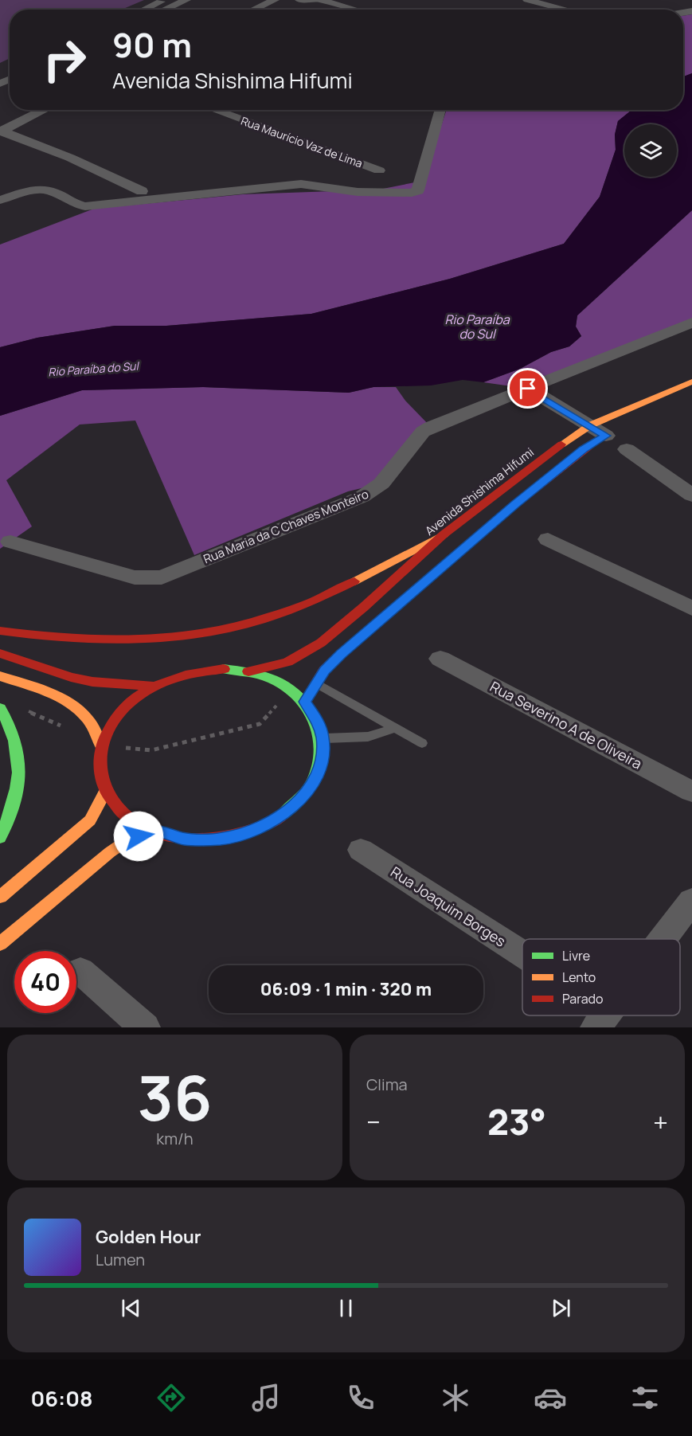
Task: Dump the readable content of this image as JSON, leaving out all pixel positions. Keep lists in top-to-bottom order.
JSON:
{
  "streets": {
    "street": [
      "Rua Maurício Vaz de Lima",
      "Avenida Shishima Hifumi",
      "Rua Maria da C Chaves Monteiro",
      "Rua Severino A de Oliveira",
      "Rua Joaquim Borges"
    ]
  },
  "water": ["Rio Paraíba do Sul"],
  "legend": ["Livre", "Lento", "Parado"],
  "page": {
    "turn": ["90 m", "Avenida Shishima Hifumi"],
    "limit": "40",
    "trip": "06:09 · 1 min · 320 m",
    "tile": [
      ["36", "km/h"],
      "Clima"
    ],
    "heat": ["−", "23°", "+"],
    "song": ["Golden Hour", "Lumen"],
    "tabs": "06:08"
  }
}
